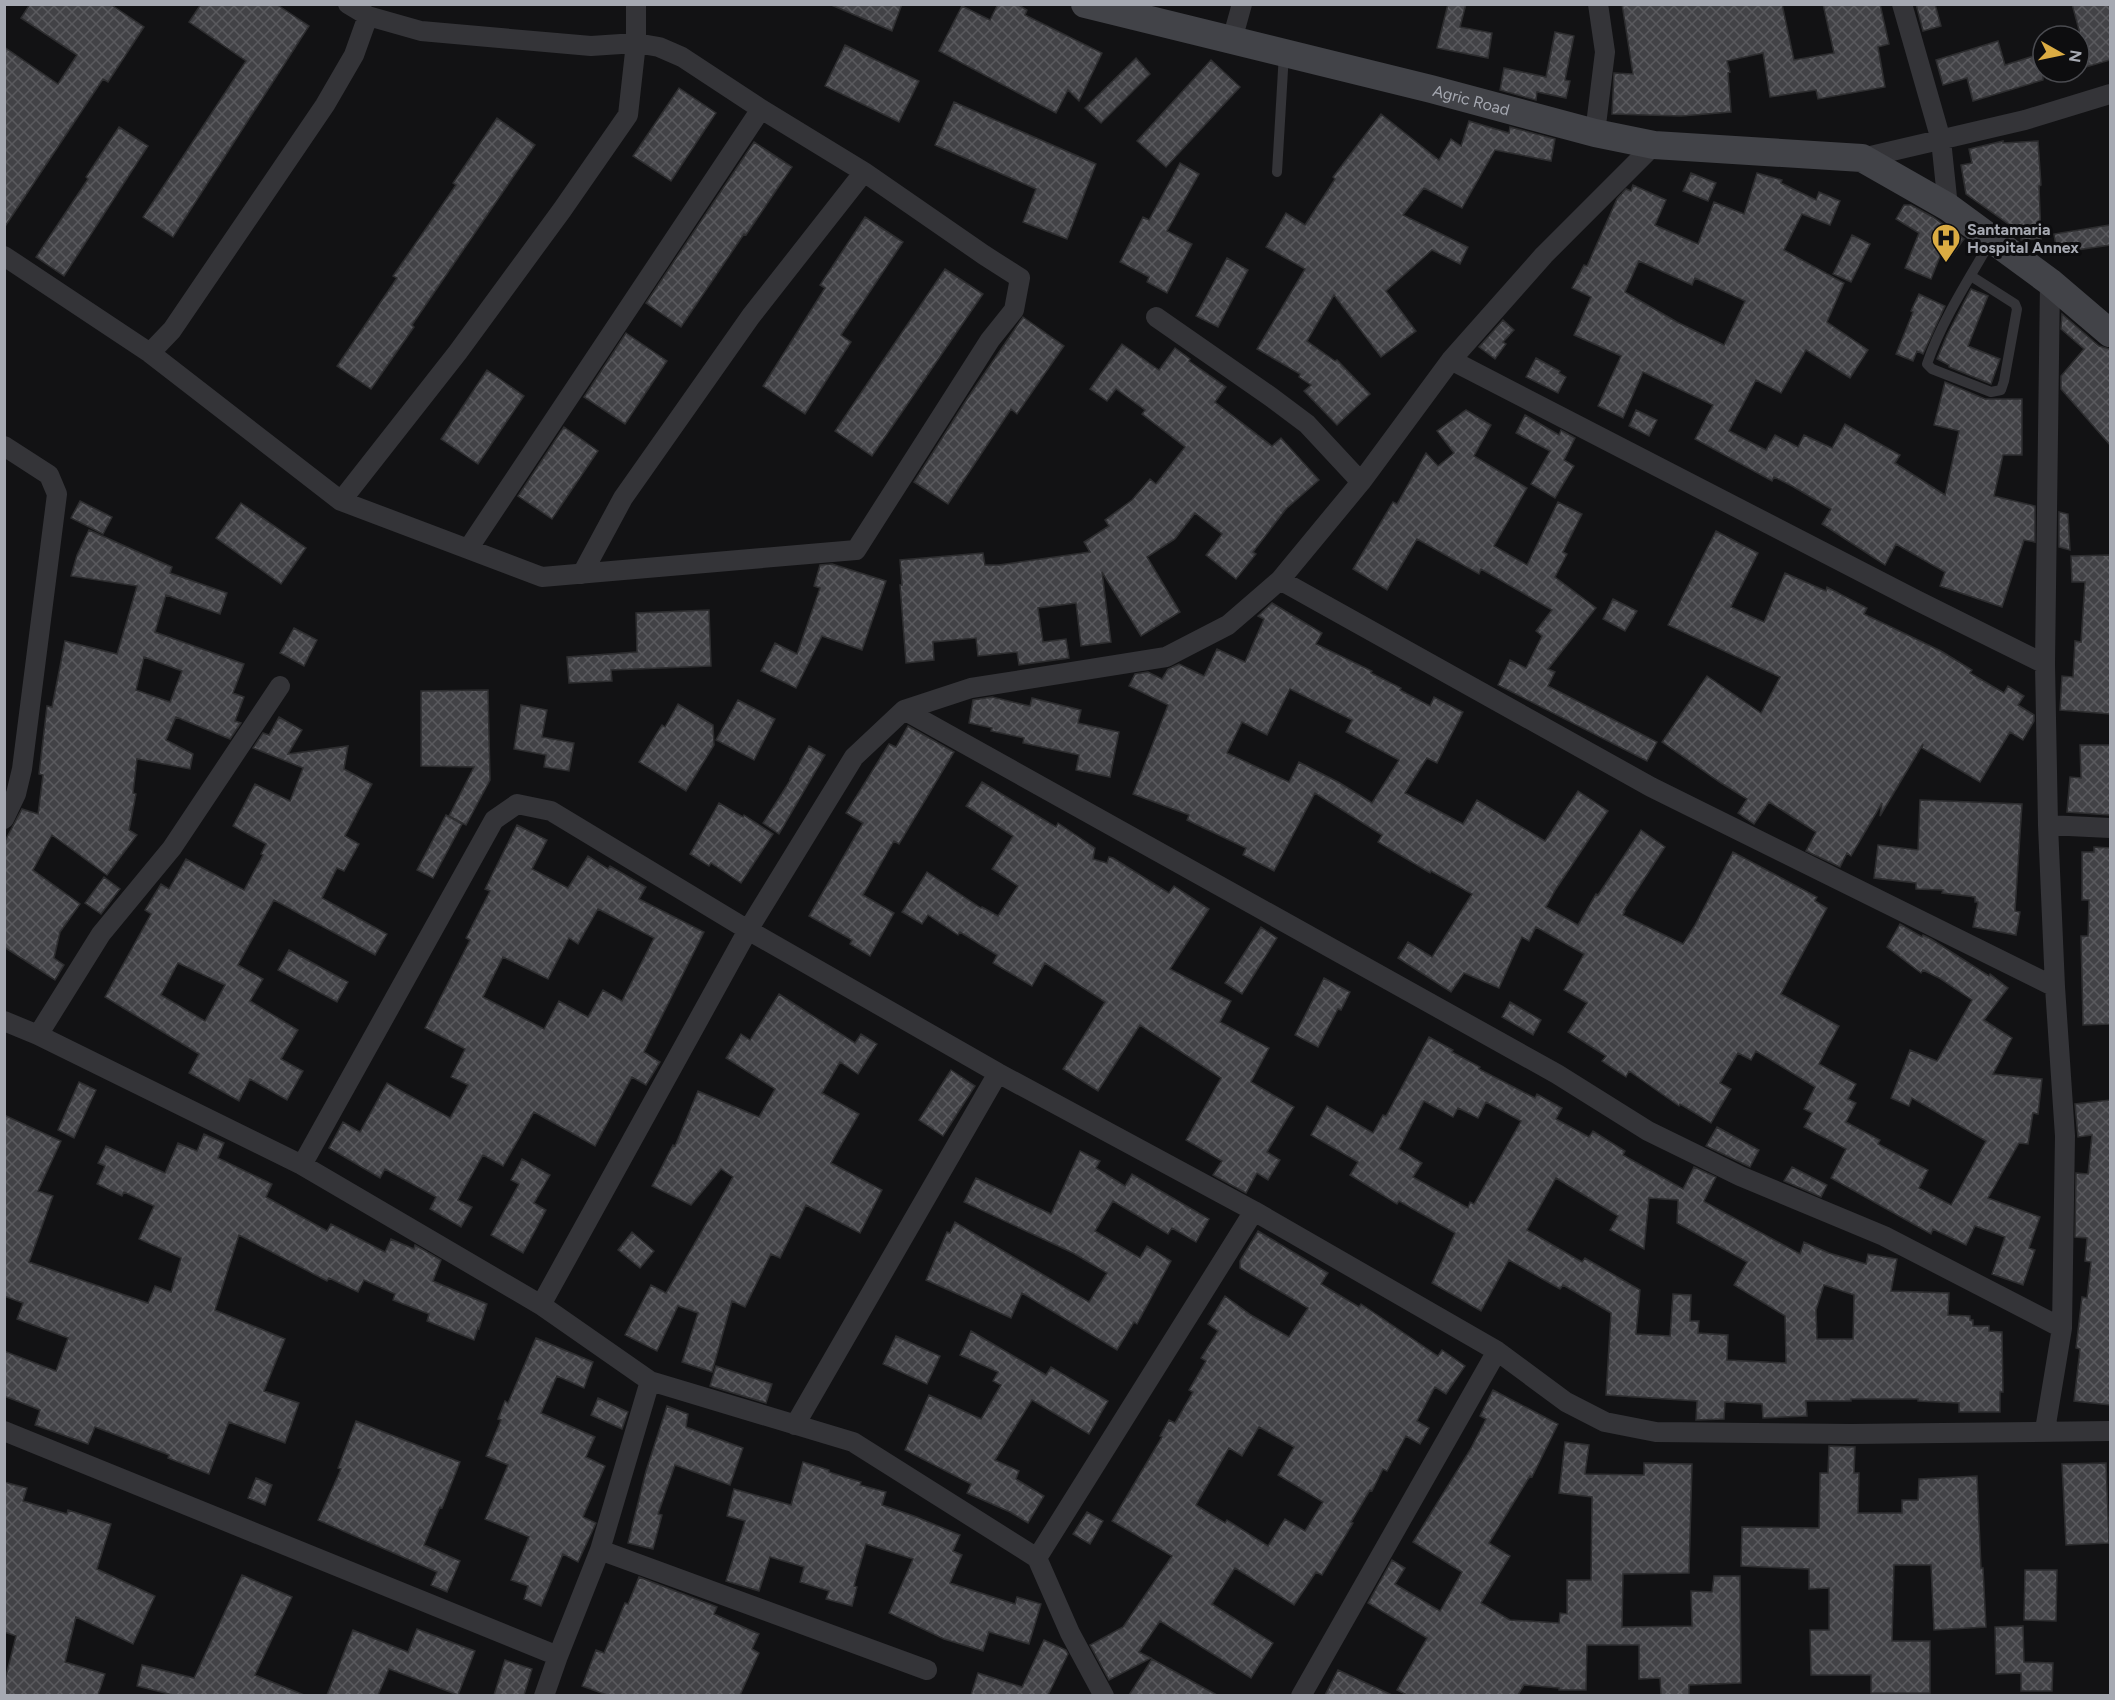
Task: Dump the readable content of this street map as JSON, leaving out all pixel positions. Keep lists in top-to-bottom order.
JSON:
{
  "streets": {
    "street": ["Agric Road"]
  },
  "places": {
    "hospital": ["Santamaria Hospital Annex"]
  },
  "north": "right"
}
